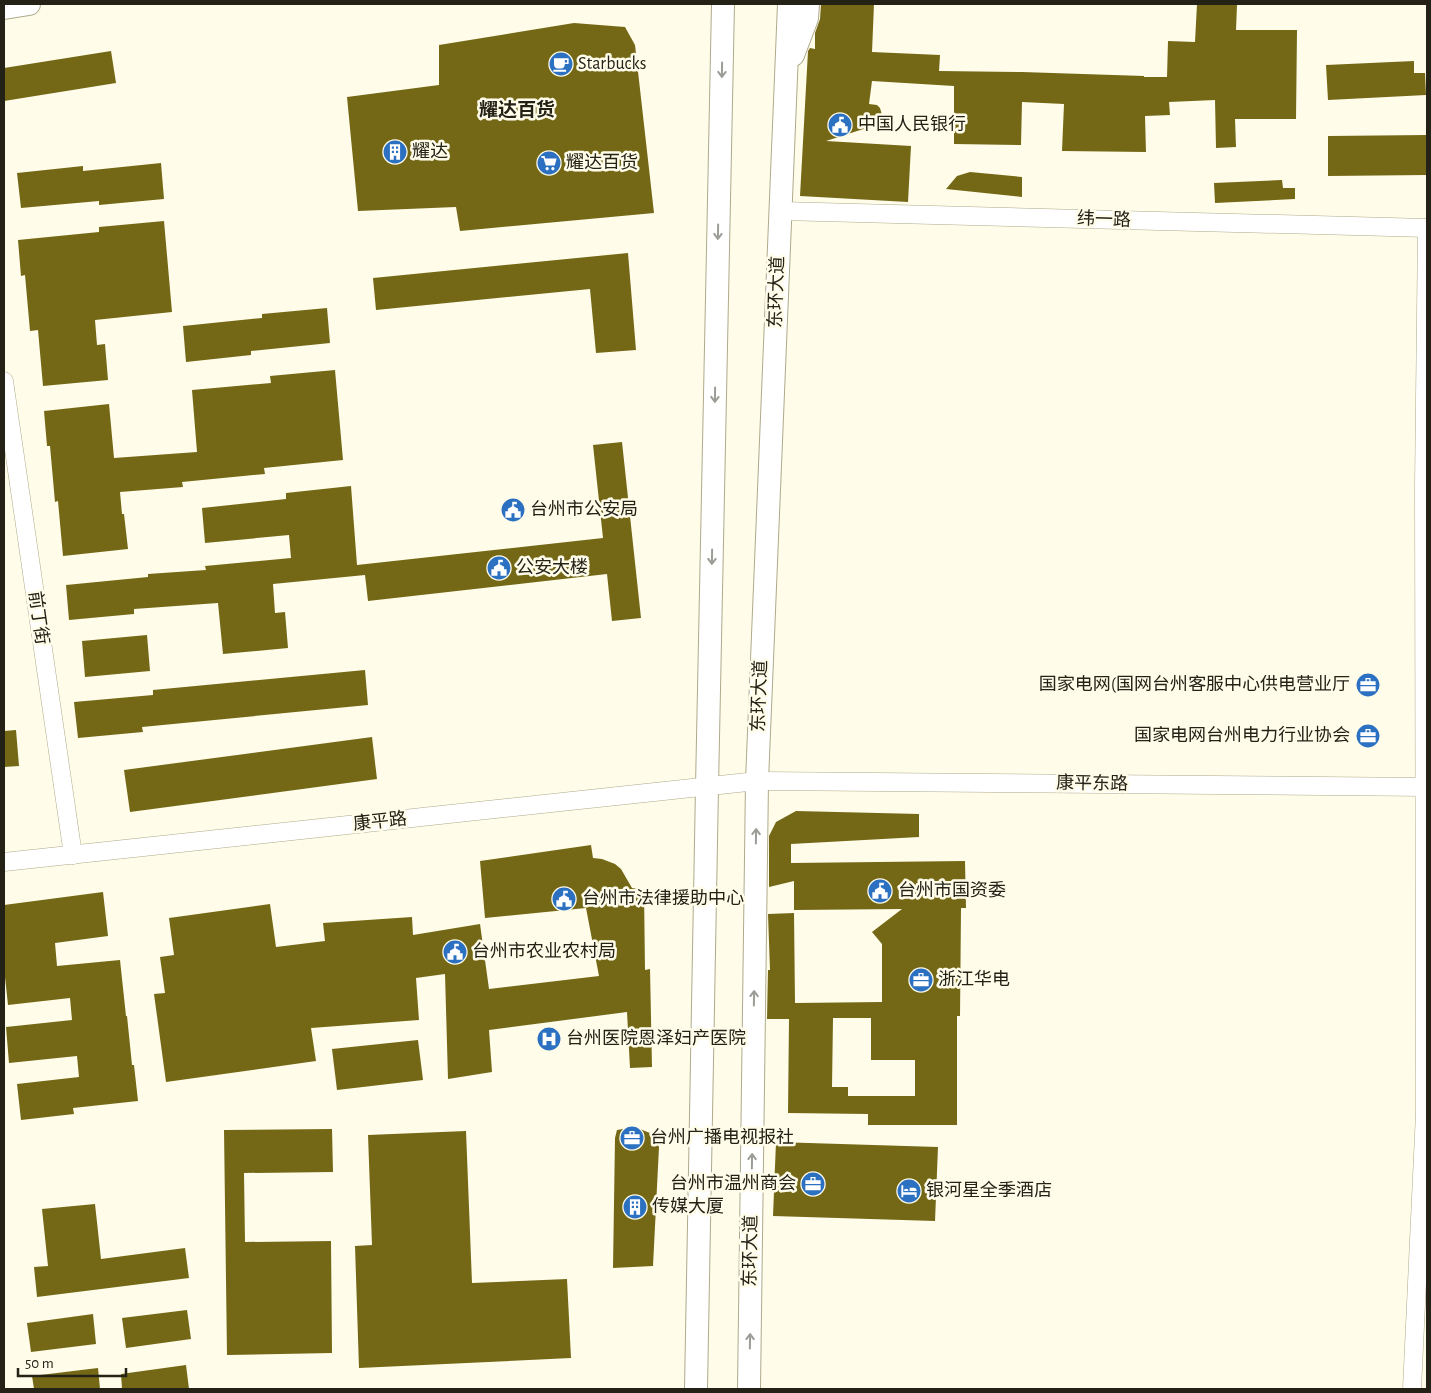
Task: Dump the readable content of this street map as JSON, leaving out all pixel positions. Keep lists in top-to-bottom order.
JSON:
{
  "streets": {
    "main road": ["东环大道"],
    "street": [
      "纬一路",
      "前丁街",
      "康平东路",
      "康平路"
    ]
  },
  "crossings": [
    ["纬一路", "东环大道"],
    ["东环大道", "康平东路"],
    ["东环大道", "康平路"],
    ["前丁街", "康平路"],
    ["康平东路", "康平路"]
  ],
  "districts": ["耀达百货"],
  "places": {
    "cafe": ["Starbucks"],
    "public building": [
      "中国人民银行",
      "台州市公安局",
      "公安大楼",
      "台州市国资委",
      "台州市法律援助中心",
      "台州市农业农村局"
    ],
    "building": ["耀达", "传媒大厦"],
    "supermarket": ["耀达百货"],
    "office": [
      "国家电网(国网台州客服中心供电营业厅",
      "国家电网台州电力行业协会",
      "浙江华电",
      "台州广播电视报社",
      "台州市温州商会"
    ],
    "hospital": ["台州医院恩泽妇产医院"],
    "hotel": ["银河星全季酒店"]
  },
  "scale_bar": "50 m"
}
